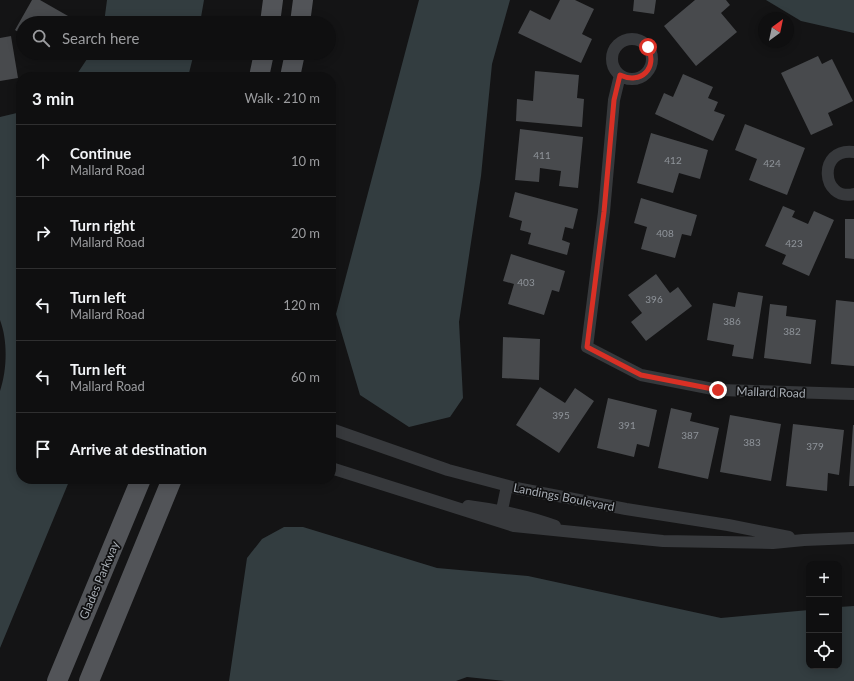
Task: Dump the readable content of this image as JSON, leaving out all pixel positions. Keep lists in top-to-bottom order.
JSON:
{
  "streets": {
    "main road": ["Glades Parkway"],
    "street": ["Mallard Road", "Landings Boulevard"]
  },
  "house_numbers": [
    "411",
    "412",
    "424",
    "408",
    "423",
    "403",
    "396",
    "386",
    "382",
    "395",
    "391",
    "387",
    "383",
    "379"
  ],
  "north": "top right",
  "page": {
    "search": "Search here",
    "heading": ["3 min", "Walk · 210 m"],
    "list": [
      ["Continue", "Mallard Road", "10 m"],
      ["Turn right", "Mallard Road", "20 m"],
      ["Turn left", "Mallard Road", "120 m"],
      ["Turn left", "Mallard Road", "60 m"],
      "Arrive at destination"
    ],
    "map_buttons": ["+", "−"]
  }
}
